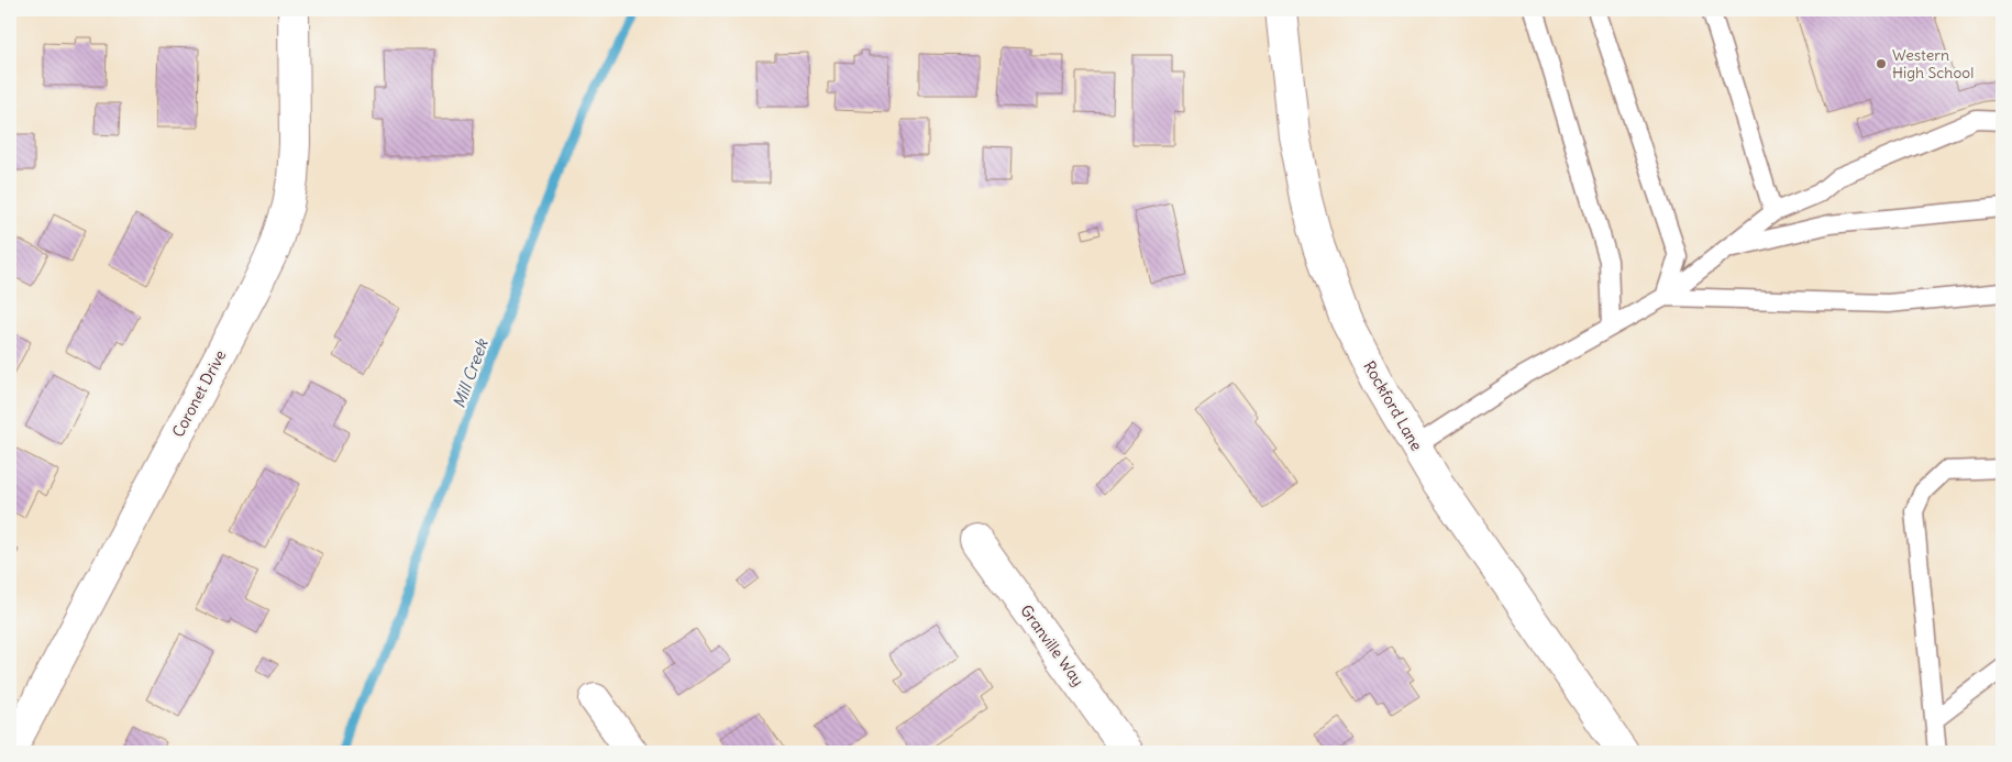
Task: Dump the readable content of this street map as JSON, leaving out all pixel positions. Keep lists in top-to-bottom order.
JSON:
{
  "streets": {
    "street": ["Coronet Drive", "Rockford Lane", "Granville Way"]
  },
  "water": ["Mill Creek"],
  "places": ["Western High School"]
}
